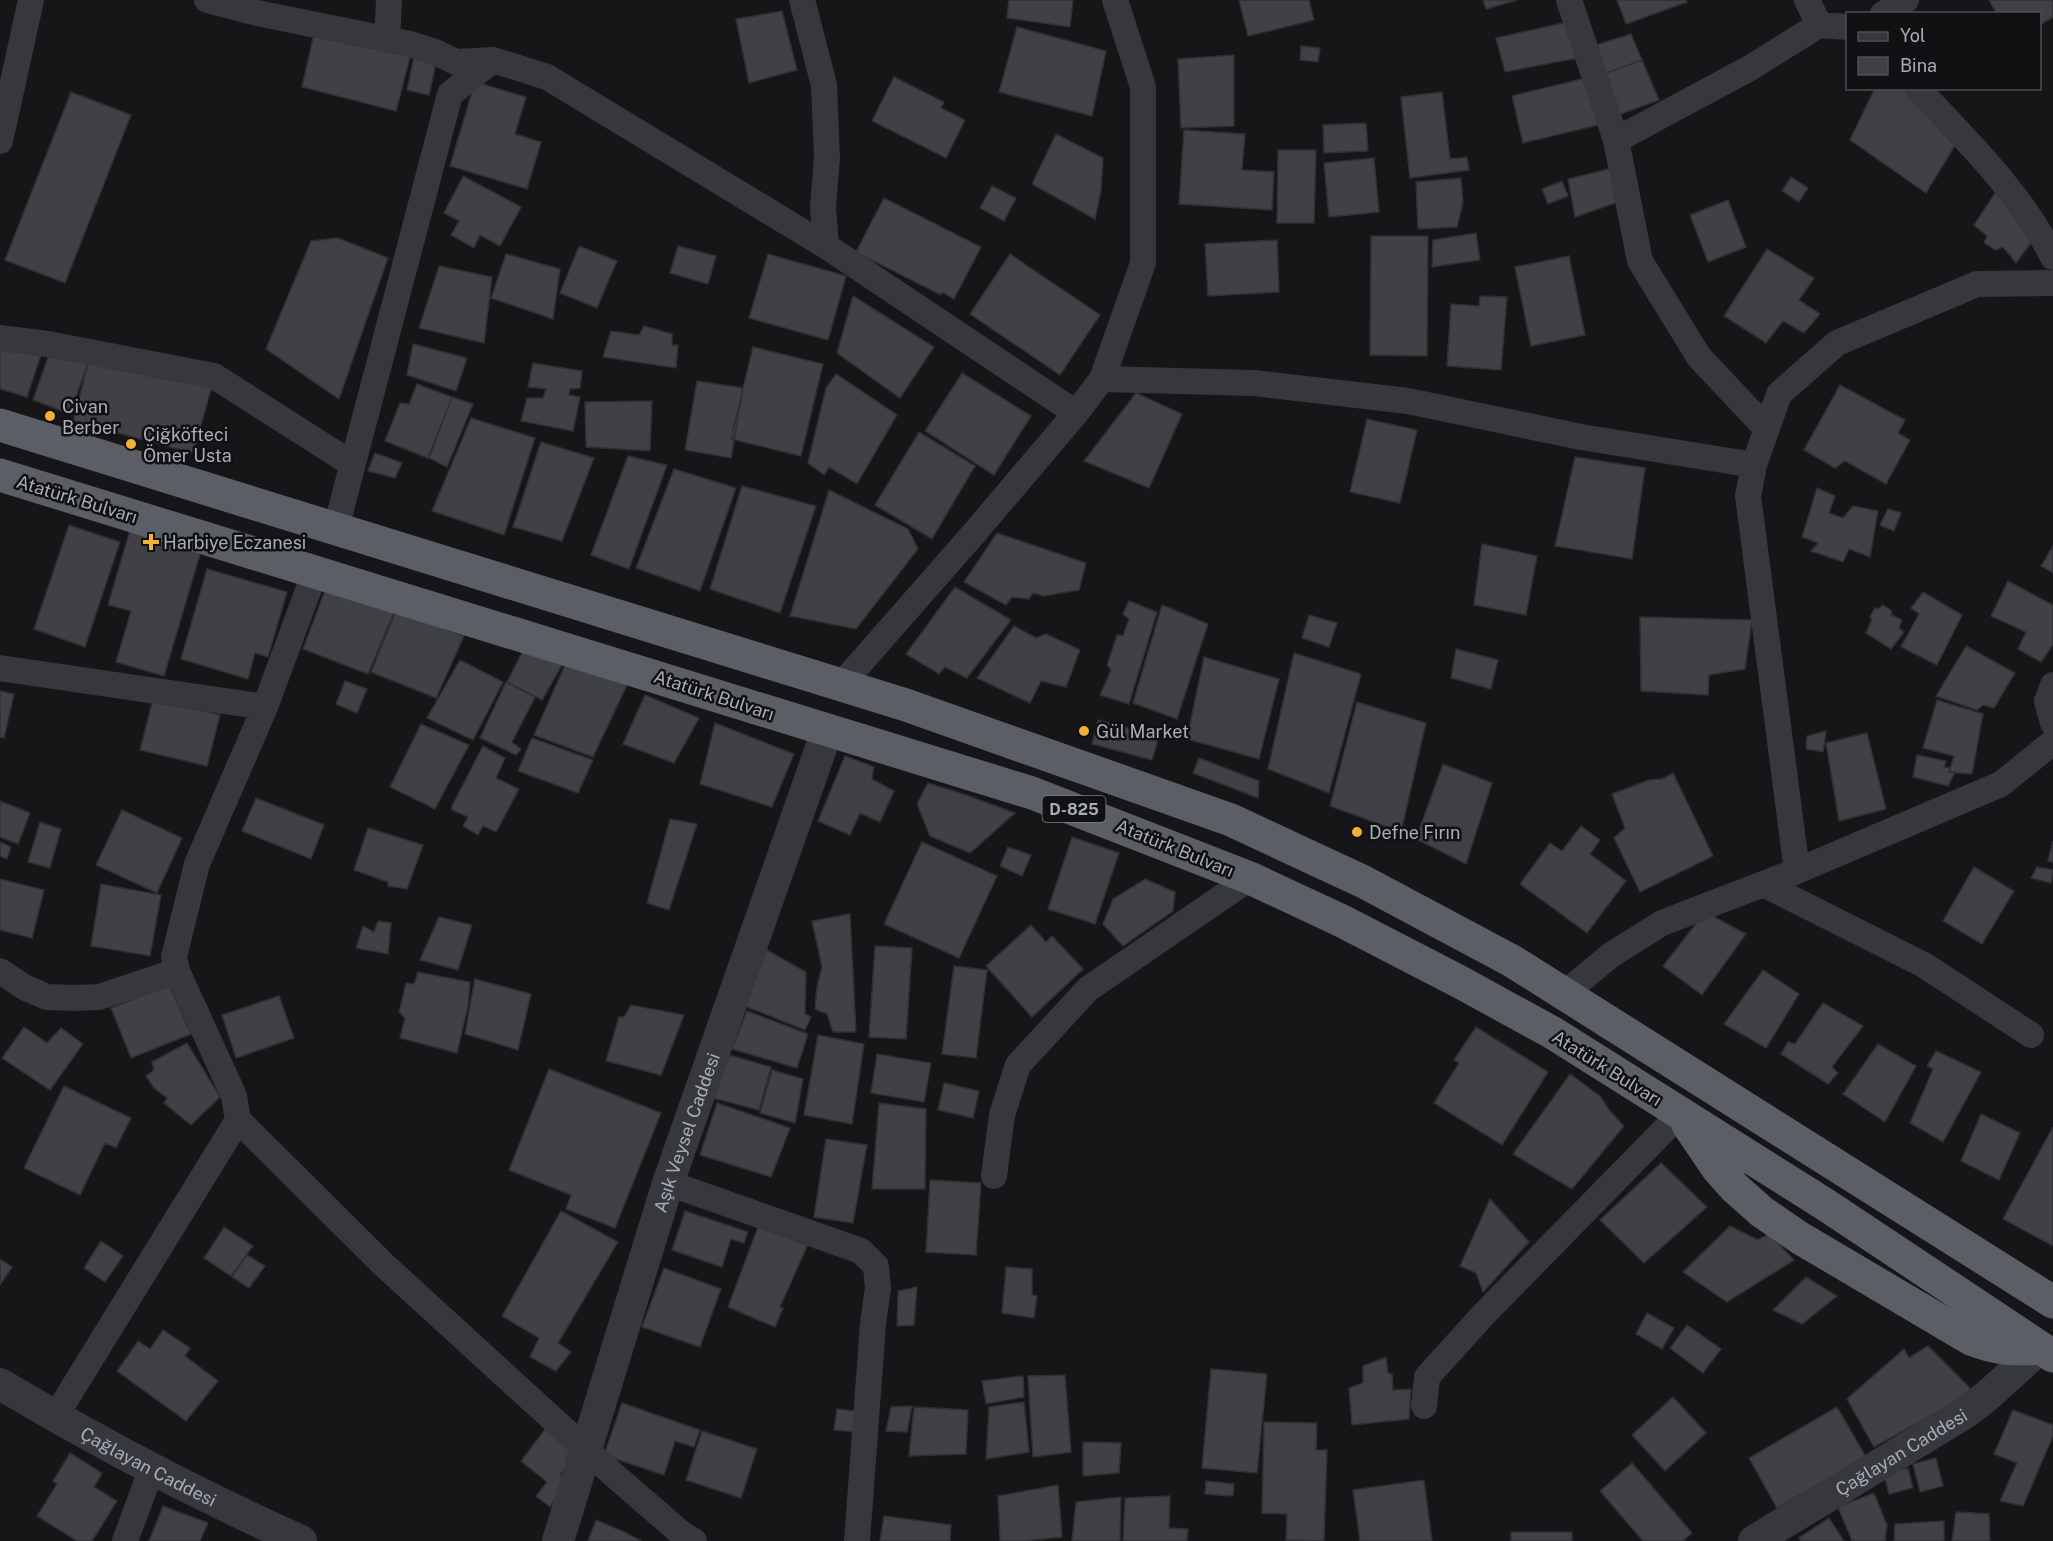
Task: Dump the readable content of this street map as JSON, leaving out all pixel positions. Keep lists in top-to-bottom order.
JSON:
{
  "streets": {
    "highway": ["Atatürk Bulvarı", "D-825"],
    "street": ["Aşık Veysel Caddesi", "Çağlayan Caddesi"]
  },
  "crossings": [
    ["Atatürk Bulvarı", "Aşık Veysel Caddesi"],
    ["Atatürk Bulvarı", "Çağlayan Caddesi"]
  ],
  "places": {
    "other": [
      "Civan Berber",
      "Çiğköfteci Ömer Usta",
      "Gül Market",
      "Defne Fırın"
    ],
    "health": ["Harbiye Eczanesi"]
  },
  "legend": ["Yol", "Bina"]
}
